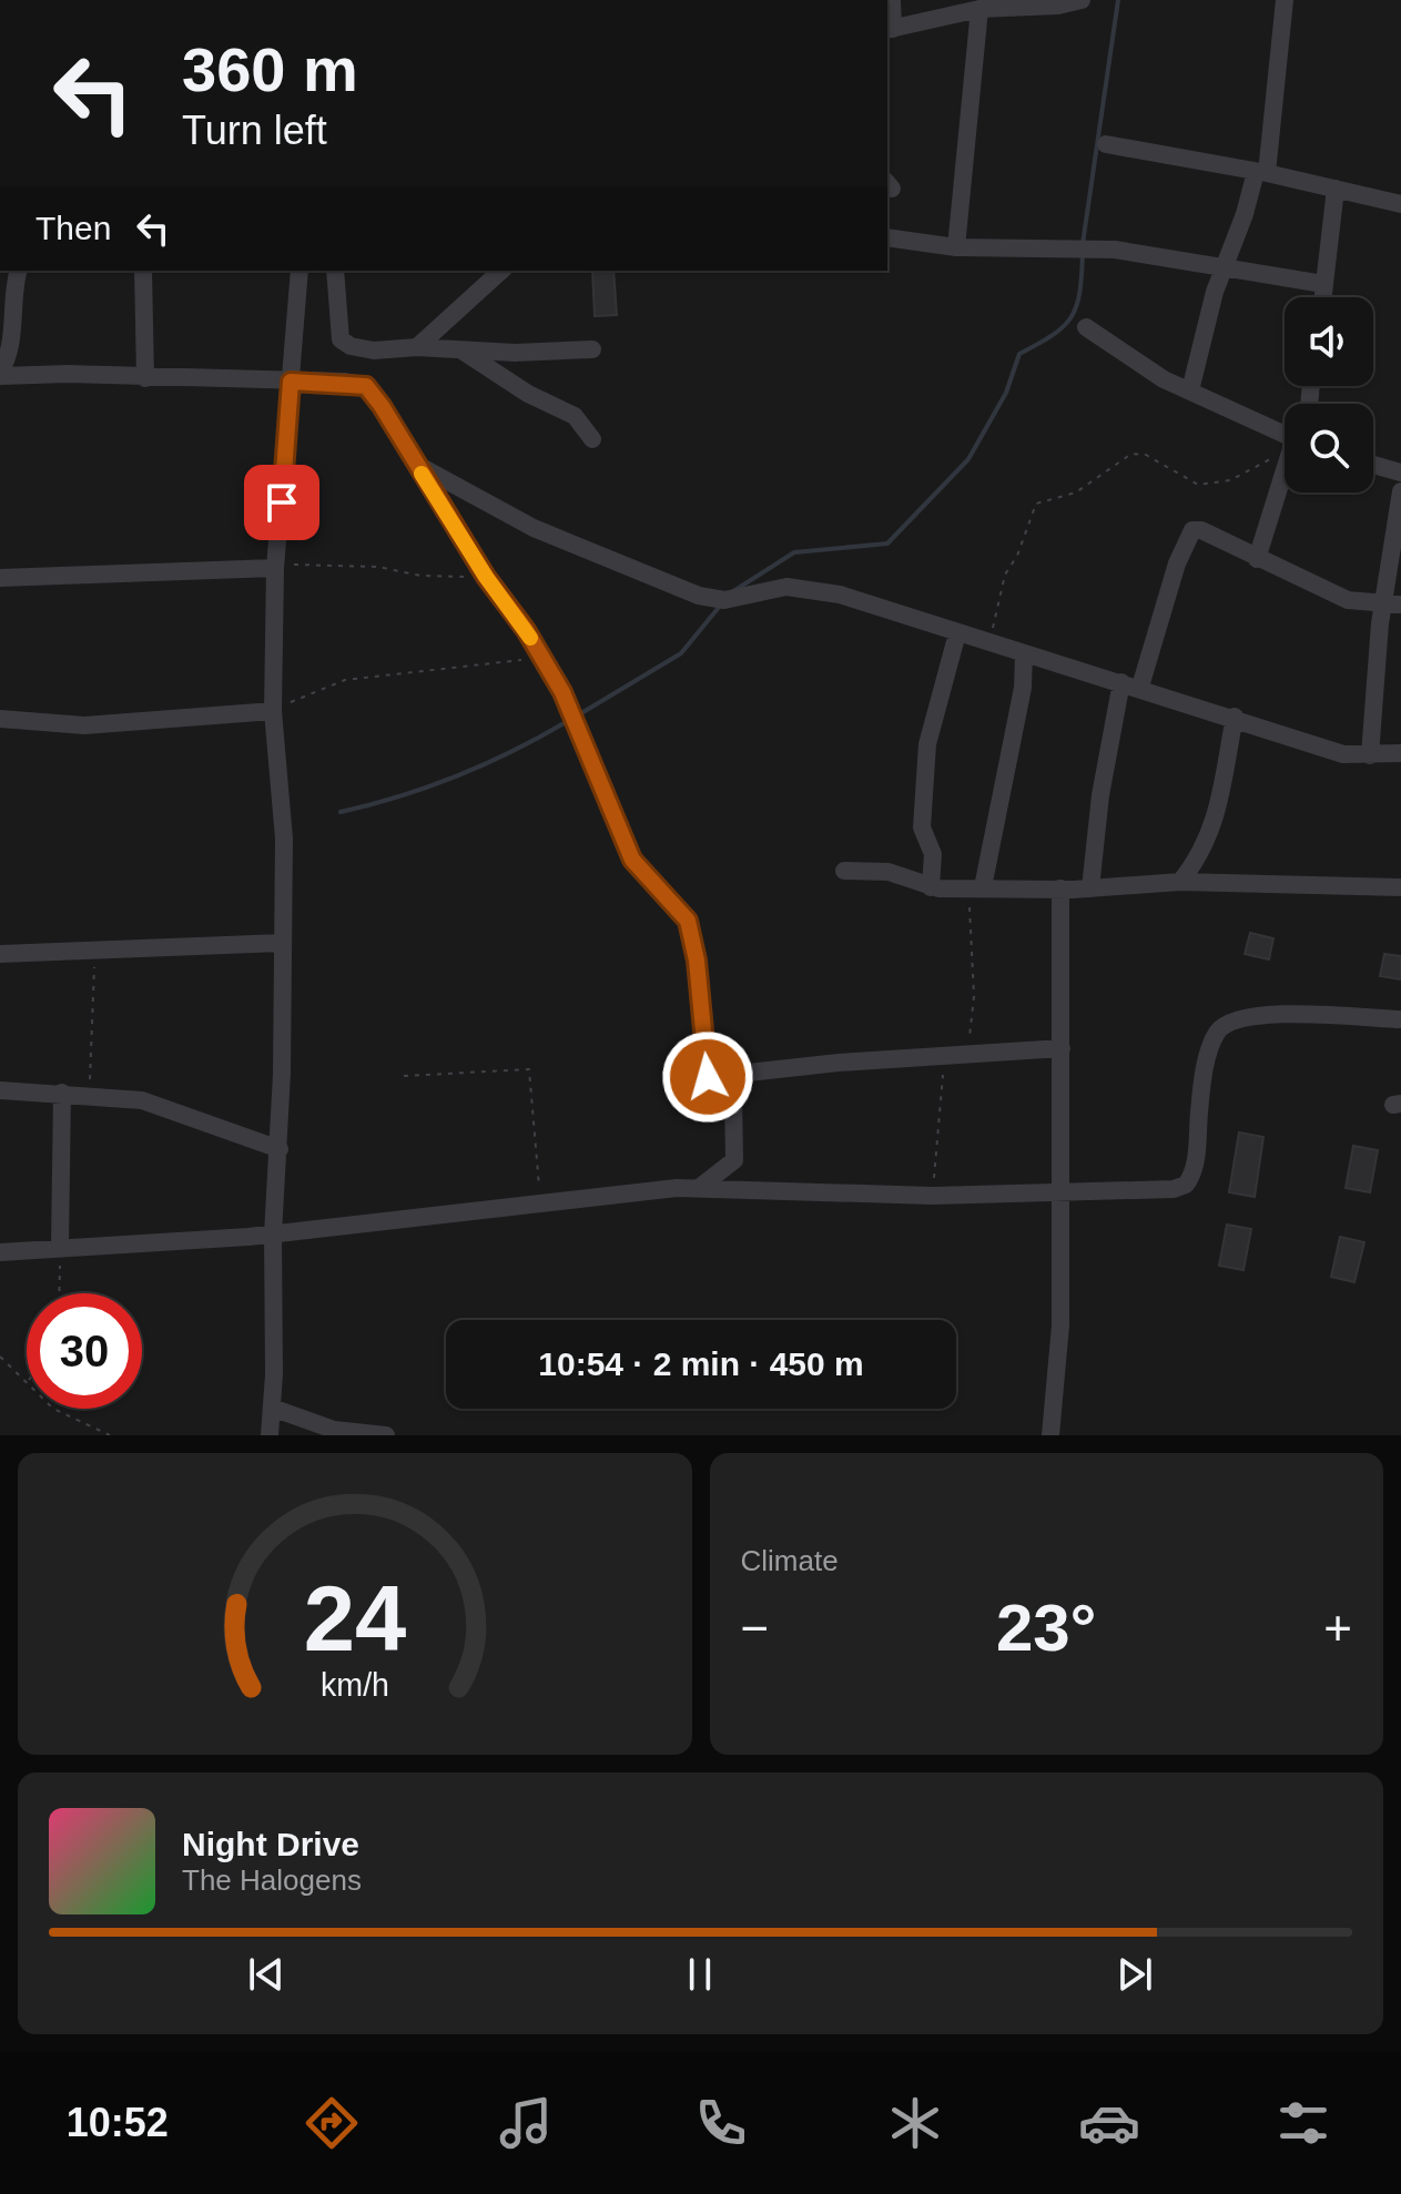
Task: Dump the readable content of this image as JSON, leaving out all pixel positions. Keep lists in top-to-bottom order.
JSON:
{
  "page": {
    "turn": ["360 m", "Turn left"],
    "then": "Then",
    "limit": "30",
    "trip": "10:54 · 2 min · 450 m",
    "tile": "Climate",
    "heat": ["−", "23°", "+"],
    "song": ["Night Drive", "The Halogens"],
    "tabs": "10:52",
    "gauge": ["24", "km/h"]
  }
}
